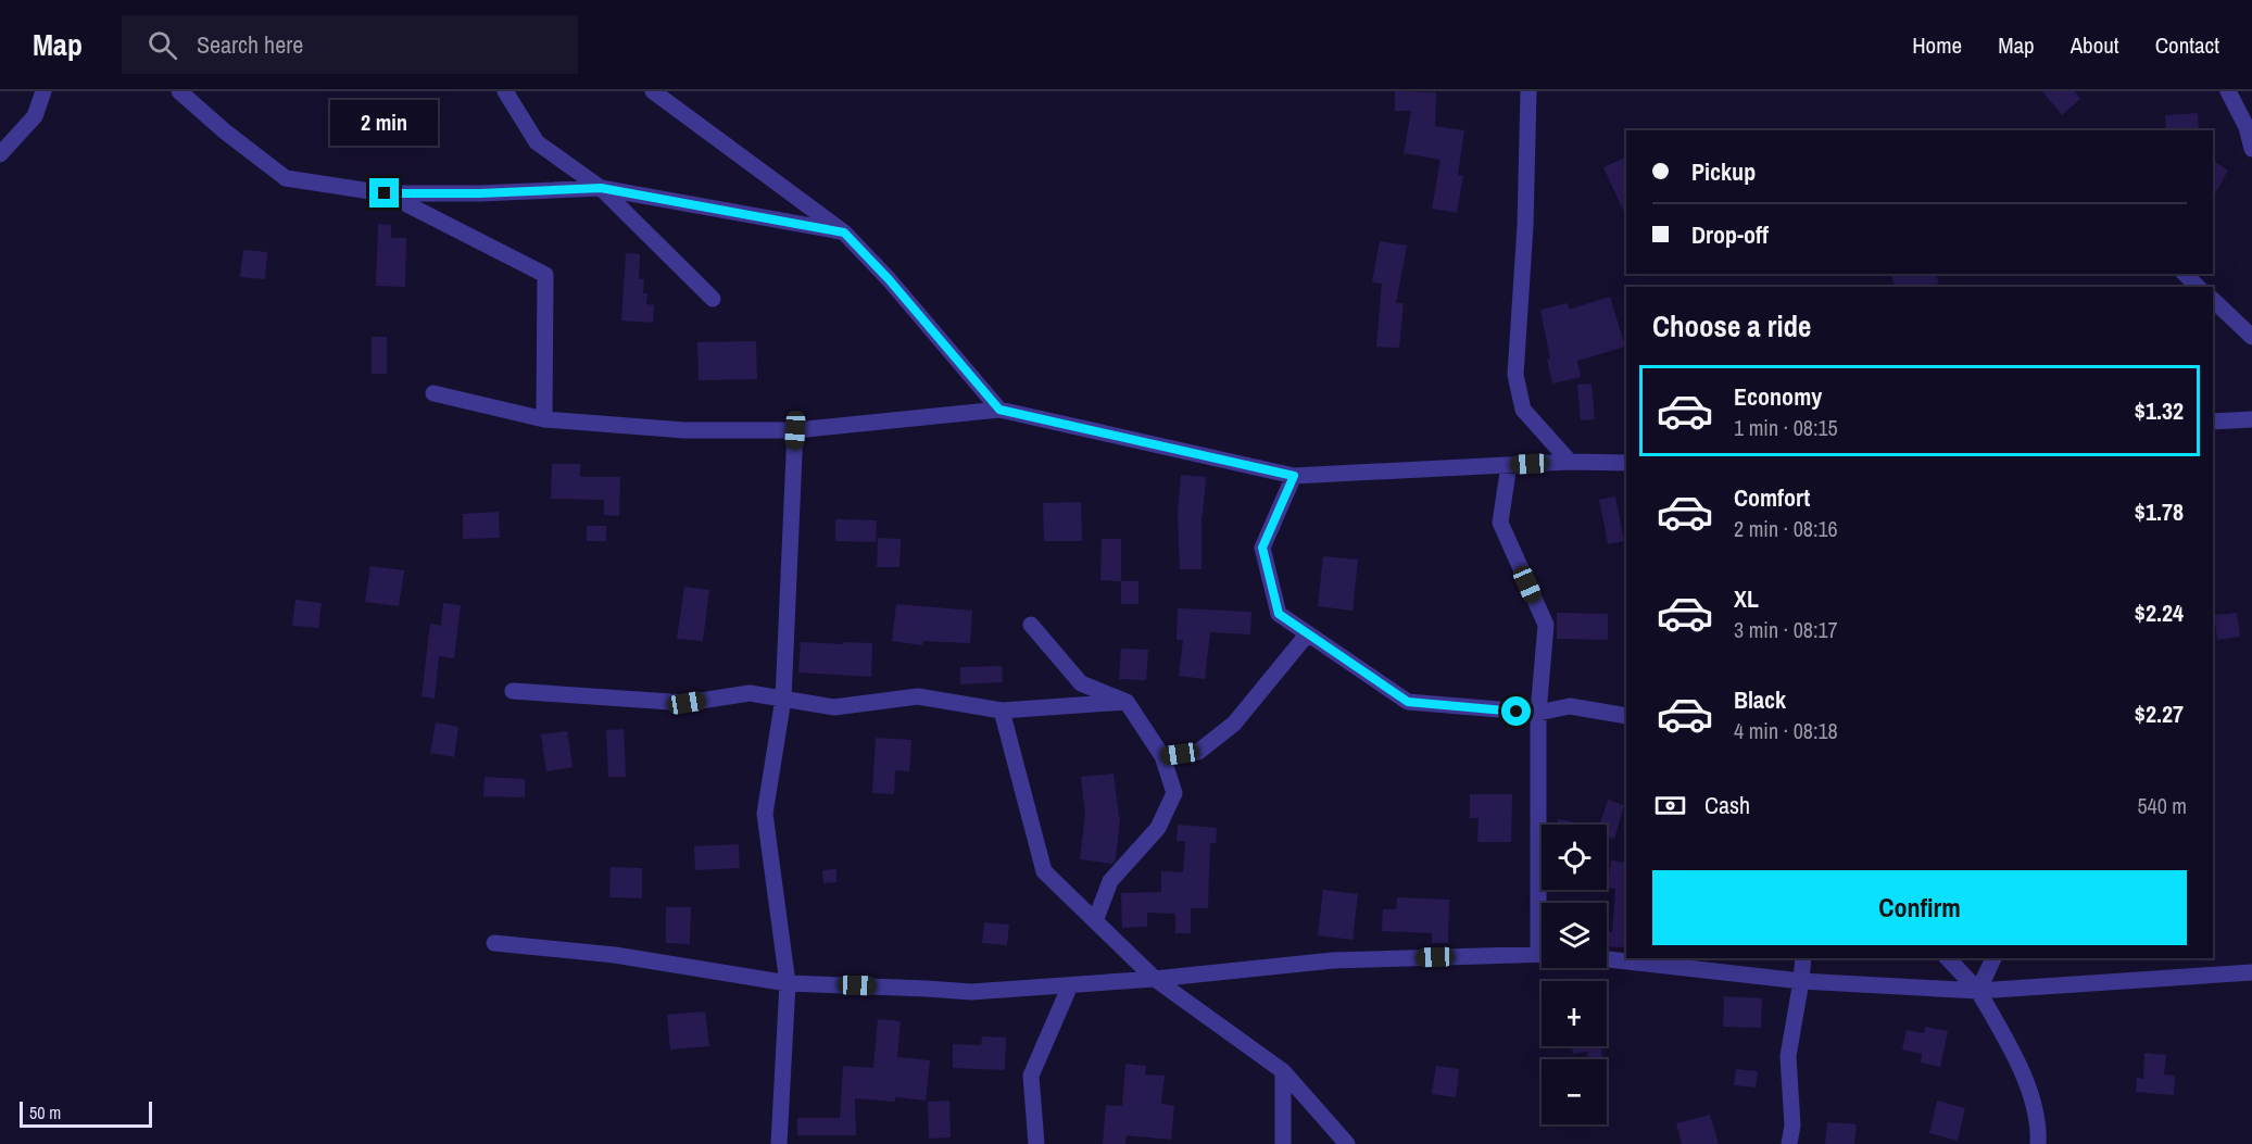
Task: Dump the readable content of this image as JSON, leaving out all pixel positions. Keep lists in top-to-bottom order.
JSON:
{
  "scale_bar": "50 m",
  "page": {
    "header": "Map",
    "search": "Search here",
    "nav": [
      "Home",
      "Map",
      "About",
      "Contact"
    ],
    "bubble": "2 min",
    "banner": ["Pickup", "Drop-off"],
    "heading": "Choose a ride",
    "list": [
      {
        "name": "Economy",
        "note": "1 min · 08:15",
        "value": "$1.32"
      },
      {
        "name": "Comfort",
        "note": "2 min · 08:16",
        "value": "$1.78"
      },
      {
        "name": "XL",
        "note": "3 min · 08:17",
        "value": "$2.24"
      },
      {
        "name": "Black",
        "note": "4 min · 08:18",
        "value": "$2.27"
      }
    ],
    "pay": ["Cash", "540 m"],
    "map_buttons": ["+", "−"],
    "buttons": "Confirm",
    "scale": "50 m"
  }
}
